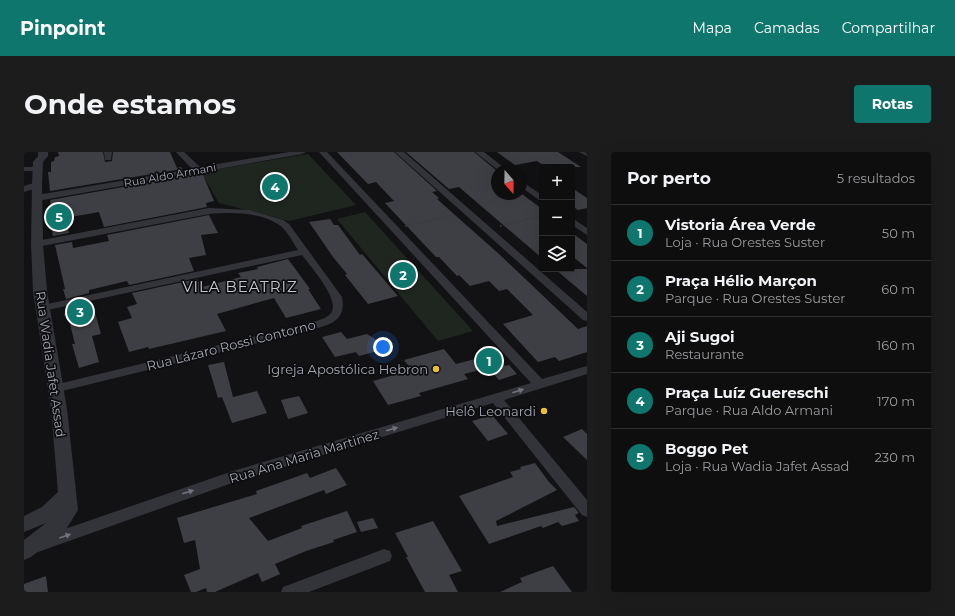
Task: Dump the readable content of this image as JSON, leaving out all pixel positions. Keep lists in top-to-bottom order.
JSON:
{
  "streets": {
    "street": [
      "Rua Aldo Armani",
      "Rua Lázaro Rossi Contorno",
      "Rua Wadia Jafet Assad",
      "Rua Ana Maria Martinez"
    ]
  },
  "crossings": [
    ["Rua Aldo Armani", "Rua Wadia Jafet Assad"],
    ["Rua Lázaro Rossi Contorno", "Rua Wadia Jafet Assad"],
    ["Rua Wadia Jafet Assad", "Rua Ana Maria Martinez"]
  ],
  "one_way": ["Rua Ana Maria Martinez"],
  "districts": ["VILA BEATRIZ"],
  "places": ["Igreja Apostólica Hebron", "Helô Leonardi"],
  "north": "bottom",
  "page": {
    "header": "Pinpoint",
    "nav": ["Mapa", "Camadas", "Compartilhar"],
    "buttons": "Rotas",
    "title": "Onde estamos",
    "heading": ["Por perto", "5 resultados"],
    "map_buttons": ["+", "−"],
    "pins": [
      "4",
      "5",
      "2",
      "3",
      "1"
    ],
    "list": [
      {
        "mark": "1",
        "name": "Vistoria Área Verde",
        "note": "Loja · Rua Orestes Suster",
        "value": "50 m"
      },
      {
        "mark": "2",
        "name": "Praça Hélio Marçon",
        "note": "Parque · Rua Orestes Suster",
        "value": "60 m"
      },
      {
        "mark": "3",
        "name": "Aji Sugoi",
        "note": "Restaurante",
        "value": "160 m"
      },
      {
        "mark": "4",
        "name": "Praça Luíz Guereschi",
        "note": "Parque · Rua Aldo Armani",
        "value": "170 m"
      },
      {
        "mark": "5",
        "name": "Boggo Pet",
        "note": "Loja · Rua Wadia Jafet Assad",
        "value": "230 m"
      }
    ]
  }
}
